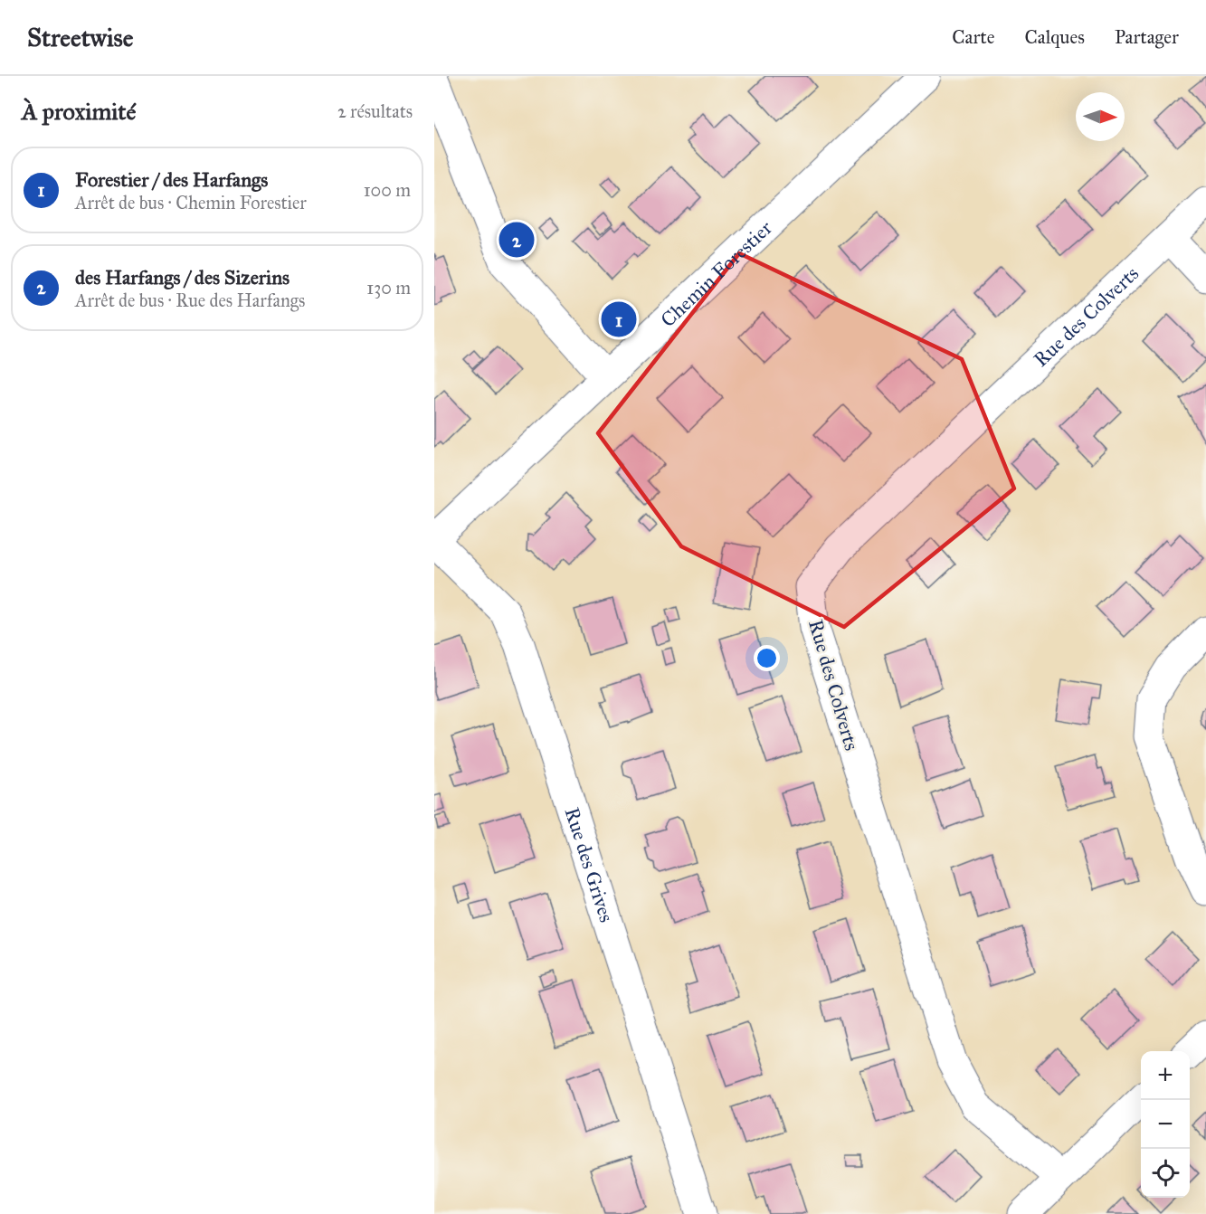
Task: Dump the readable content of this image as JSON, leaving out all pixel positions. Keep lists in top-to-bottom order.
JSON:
{
  "streets": {
    "street": ["Chemin Forestier", "Rue des Colverts", "Rue des Grives"]
  },
  "crossings": [
    ["Chemin Forestier", "Rue des Grives"]
  ],
  "north": "right",
  "page": {
    "header": "Streetwise",
    "nav": ["Carte", "Calques", "Partager"],
    "heading": ["À proximité", "2 résultats"],
    "list": [
      {
        "mark": "1",
        "name": "Forestier / des Harfangs",
        "note": "Arrêt de bus · Chemin Forestier",
        "value": "100 m"
      },
      {
        "mark": "2",
        "name": "des Harfangs / des Sizerins",
        "note": "Arrêt de bus · Rue des Harfangs",
        "value": "130 m"
      }
    ],
    "pins": ["2", "1"],
    "map_buttons": ["+", "−"]
  }
}
